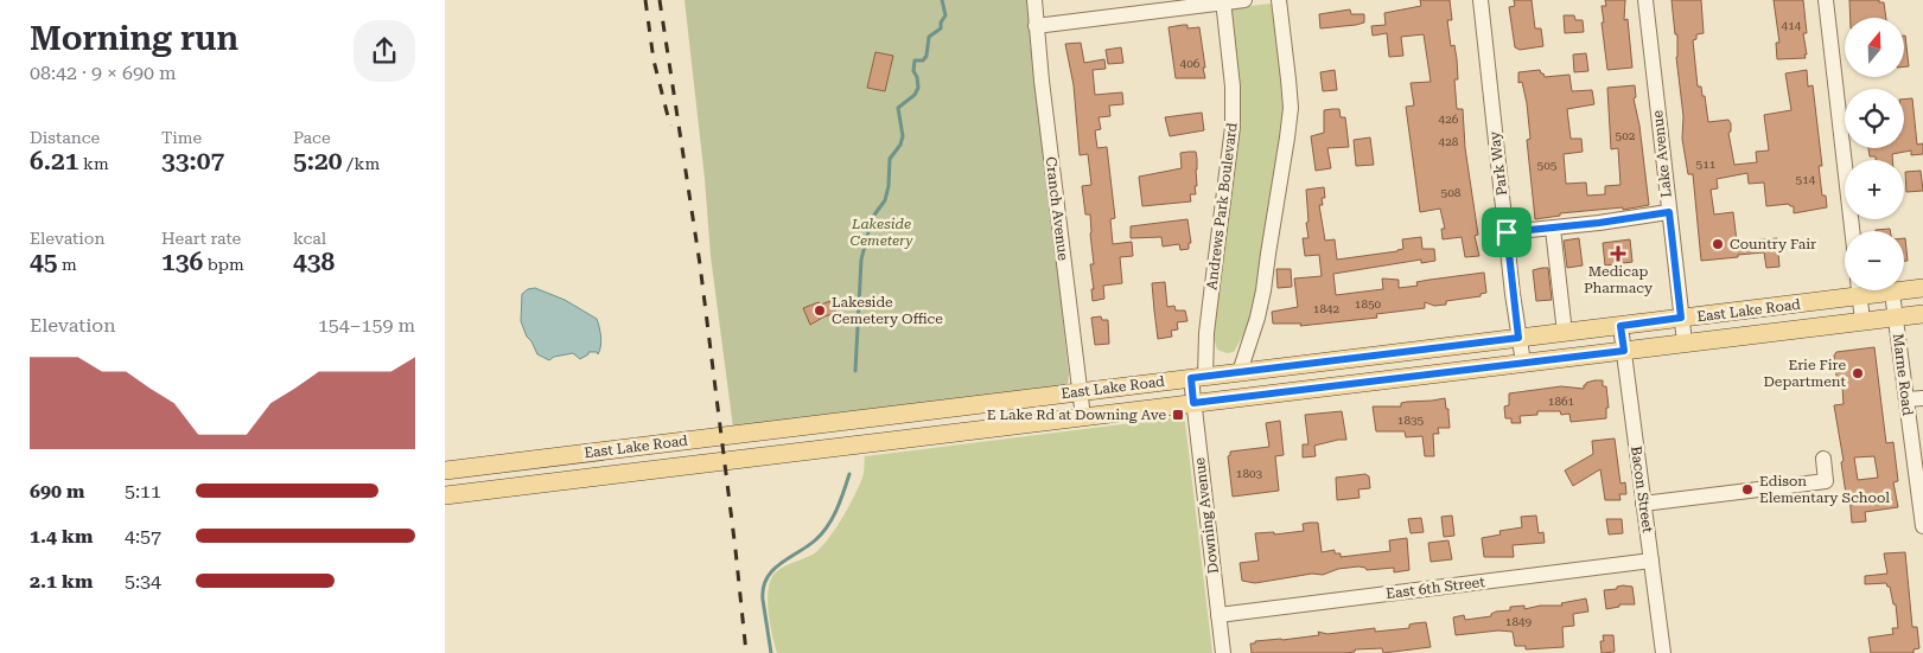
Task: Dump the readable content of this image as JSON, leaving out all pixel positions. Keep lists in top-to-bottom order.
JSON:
{
  "streets": {
    "main road": ["East Lake Road"],
    "street": [
      "Lake Avenue",
      "Park Way",
      "Andrews Park Boulevard",
      "Cranch Avenue",
      "Marne Road",
      "Bacon Street",
      "Downing Avenue",
      "East 6th Street"
    ]
  },
  "crossings": [
    ["Lake Avenue", "East Lake Road"],
    ["Park Way", "East Lake Road"],
    ["Andrews Park Boulevard", "East Lake Road"],
    ["Andrews Park Boulevard", "Downing Avenue"],
    ["Cranch Avenue", "East Lake Road"],
    ["East Lake Road", "Marne Road"],
    ["East Lake Road", "Bacon Street"],
    ["East Lake Road", "Downing Avenue"],
    ["Bacon Street", "East 6th Street"],
    ["Downing Avenue", "East 6th Street"]
  ],
  "parks": ["Lakeside Cemetery"],
  "places": {
    "other": [
      "Country Fair",
      "Lakeside Cemetery Office",
      "Erie Fire Department",
      "Edison Elementary School"
    ],
    "health": ["Medicap Pharmacy"],
    "transit": ["E Lake Rd at Downing Ave"]
  },
  "house_numbers": [
    "414",
    "406",
    "426",
    "502",
    "428",
    "511",
    "505",
    "514",
    "508",
    "1850",
    "1842",
    "1861",
    "1835",
    "1803",
    "1849"
  ],
  "north": "top",
  "page": {
    "heading": ["Morning run", "08:42 · 9 × 690 m"],
    "map_buttons": ["+", "−"],
    "stats": [
      ["Distance", "6.21 km"],
      ["Time", "33:07"],
      ["Pace", "5:20 /km"],
      ["Elevation", "45 m"],
      ["Heart rate", "136 bpm"],
      ["kcal", "438"]
    ],
    "chart": ["Elevation", "154–159 m"],
    "list": [
      {
        "name": "690 m",
        "note": "5:11"
      },
      {
        "name": "1.4 km",
        "note": "4:57"
      },
      {
        "name": "2.1 km",
        "note": "5:34"
      }
    ]
  }
}
